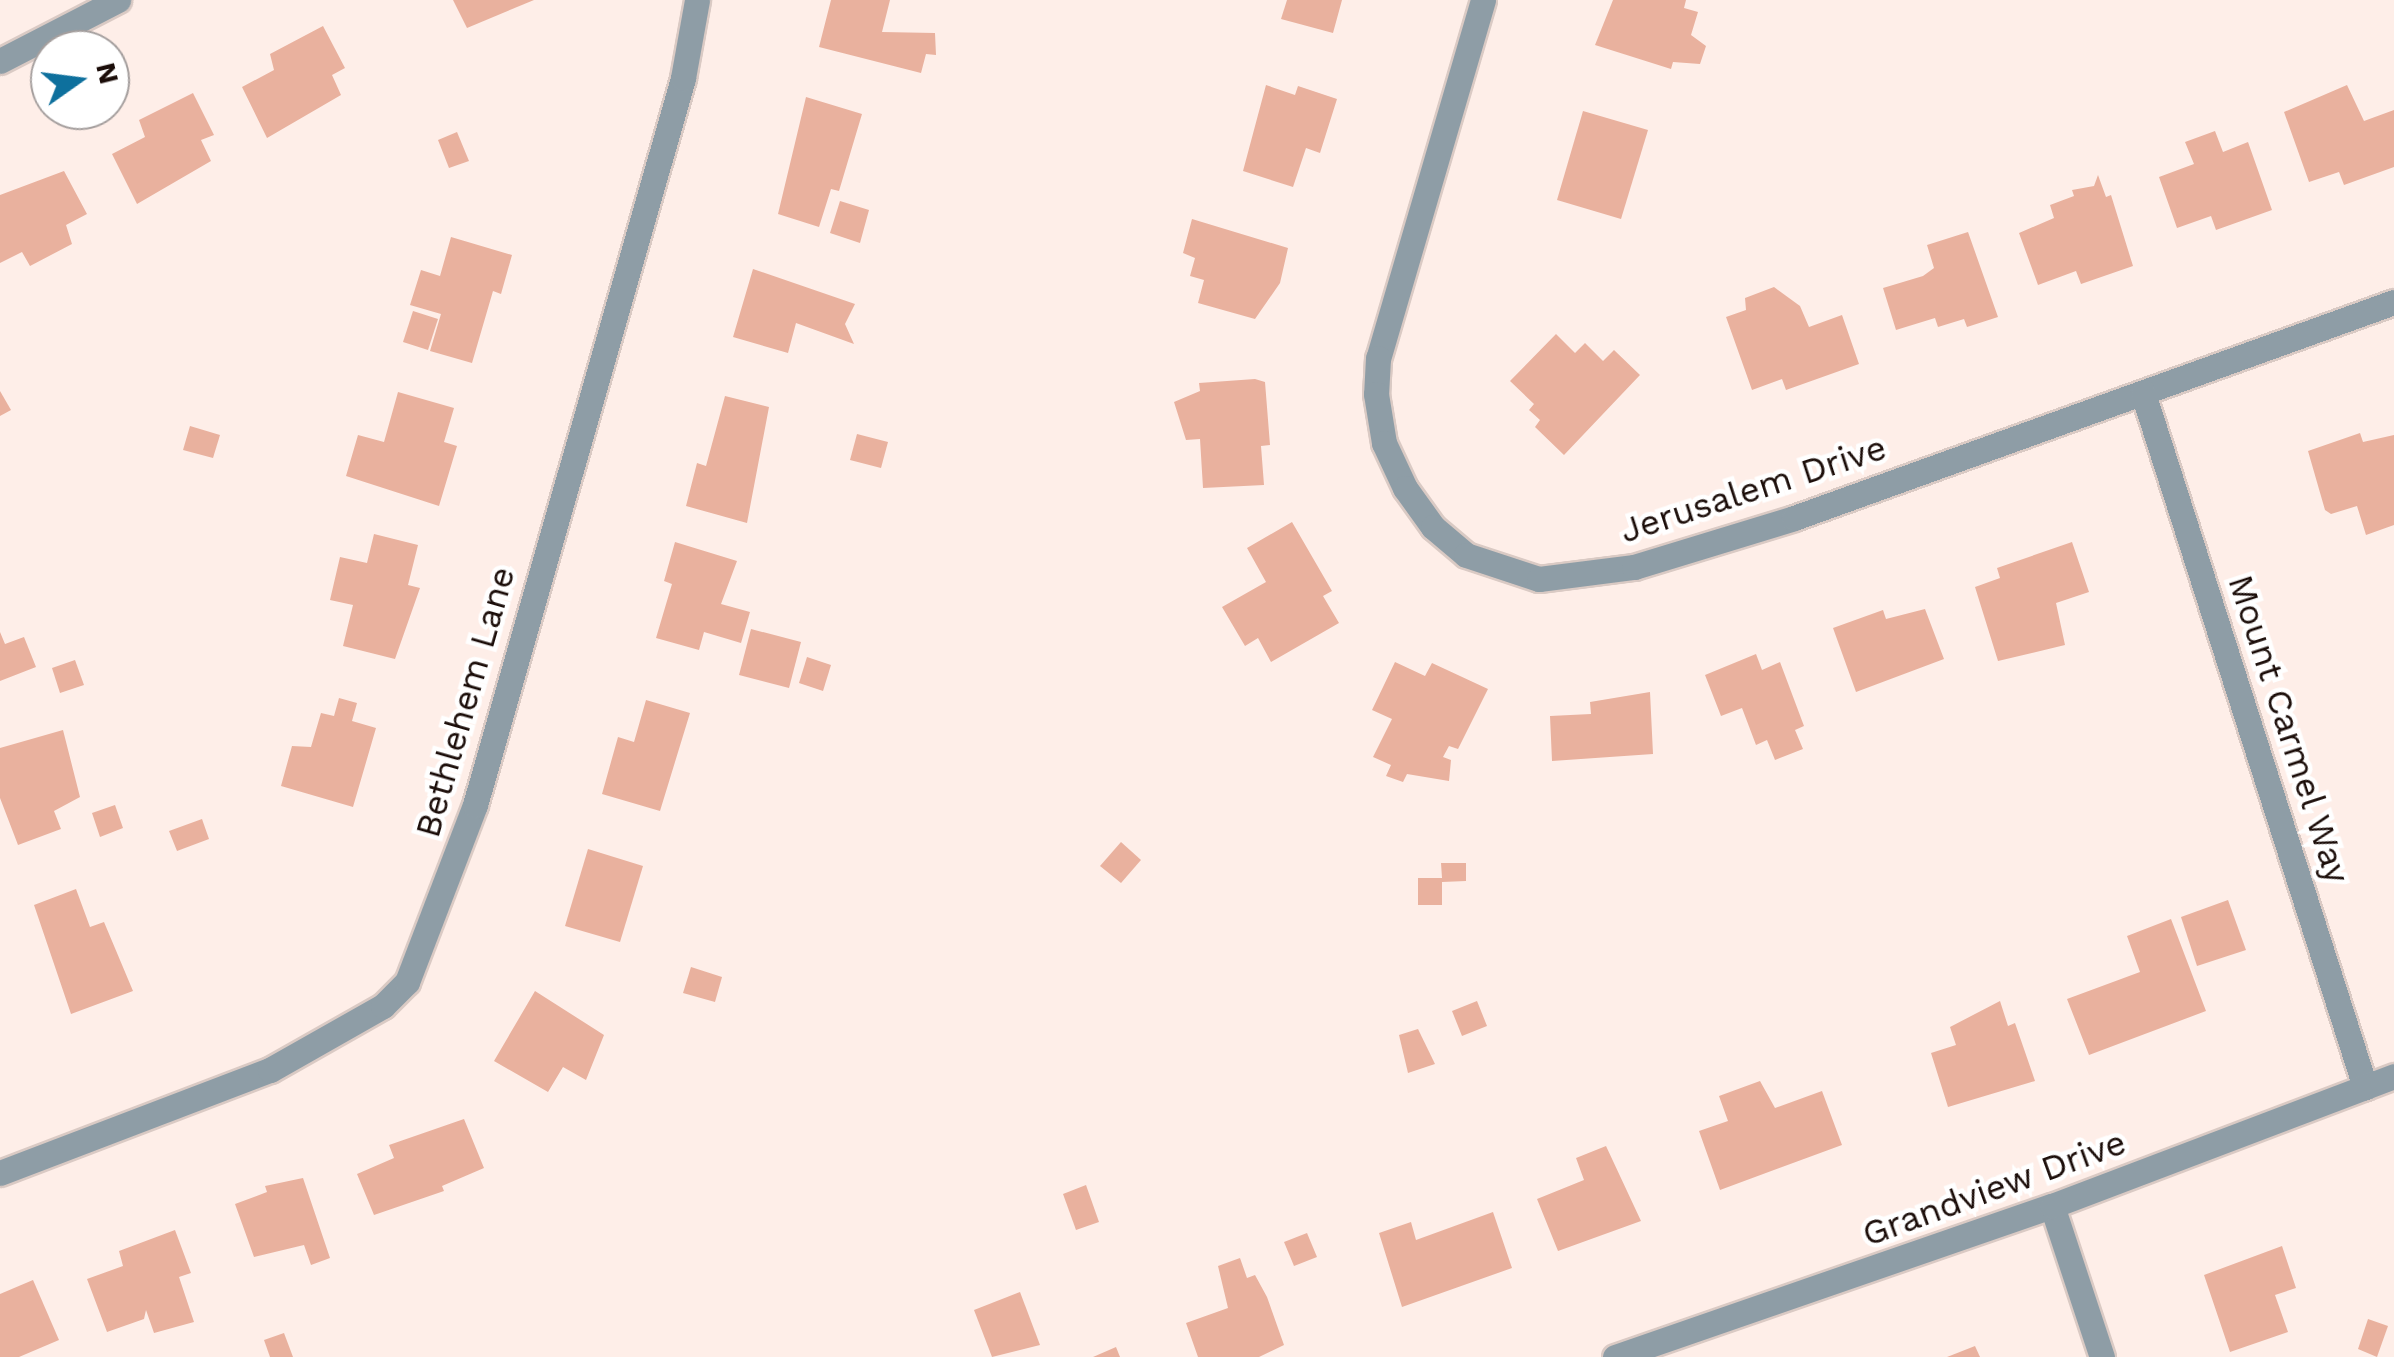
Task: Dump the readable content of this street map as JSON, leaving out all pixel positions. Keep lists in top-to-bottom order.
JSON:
{
  "streets": {
    "street": [
      "Jerusalem Drive",
      "Bethlehem Lane",
      "Mount Carmel Way",
      "Grandview Drive"
    ]
  },
  "crossings": [
    ["Jerusalem Drive", "Mount Carmel Way"],
    ["Mount Carmel Way", "Grandview Drive"]
  ],
  "north": "right"
}
